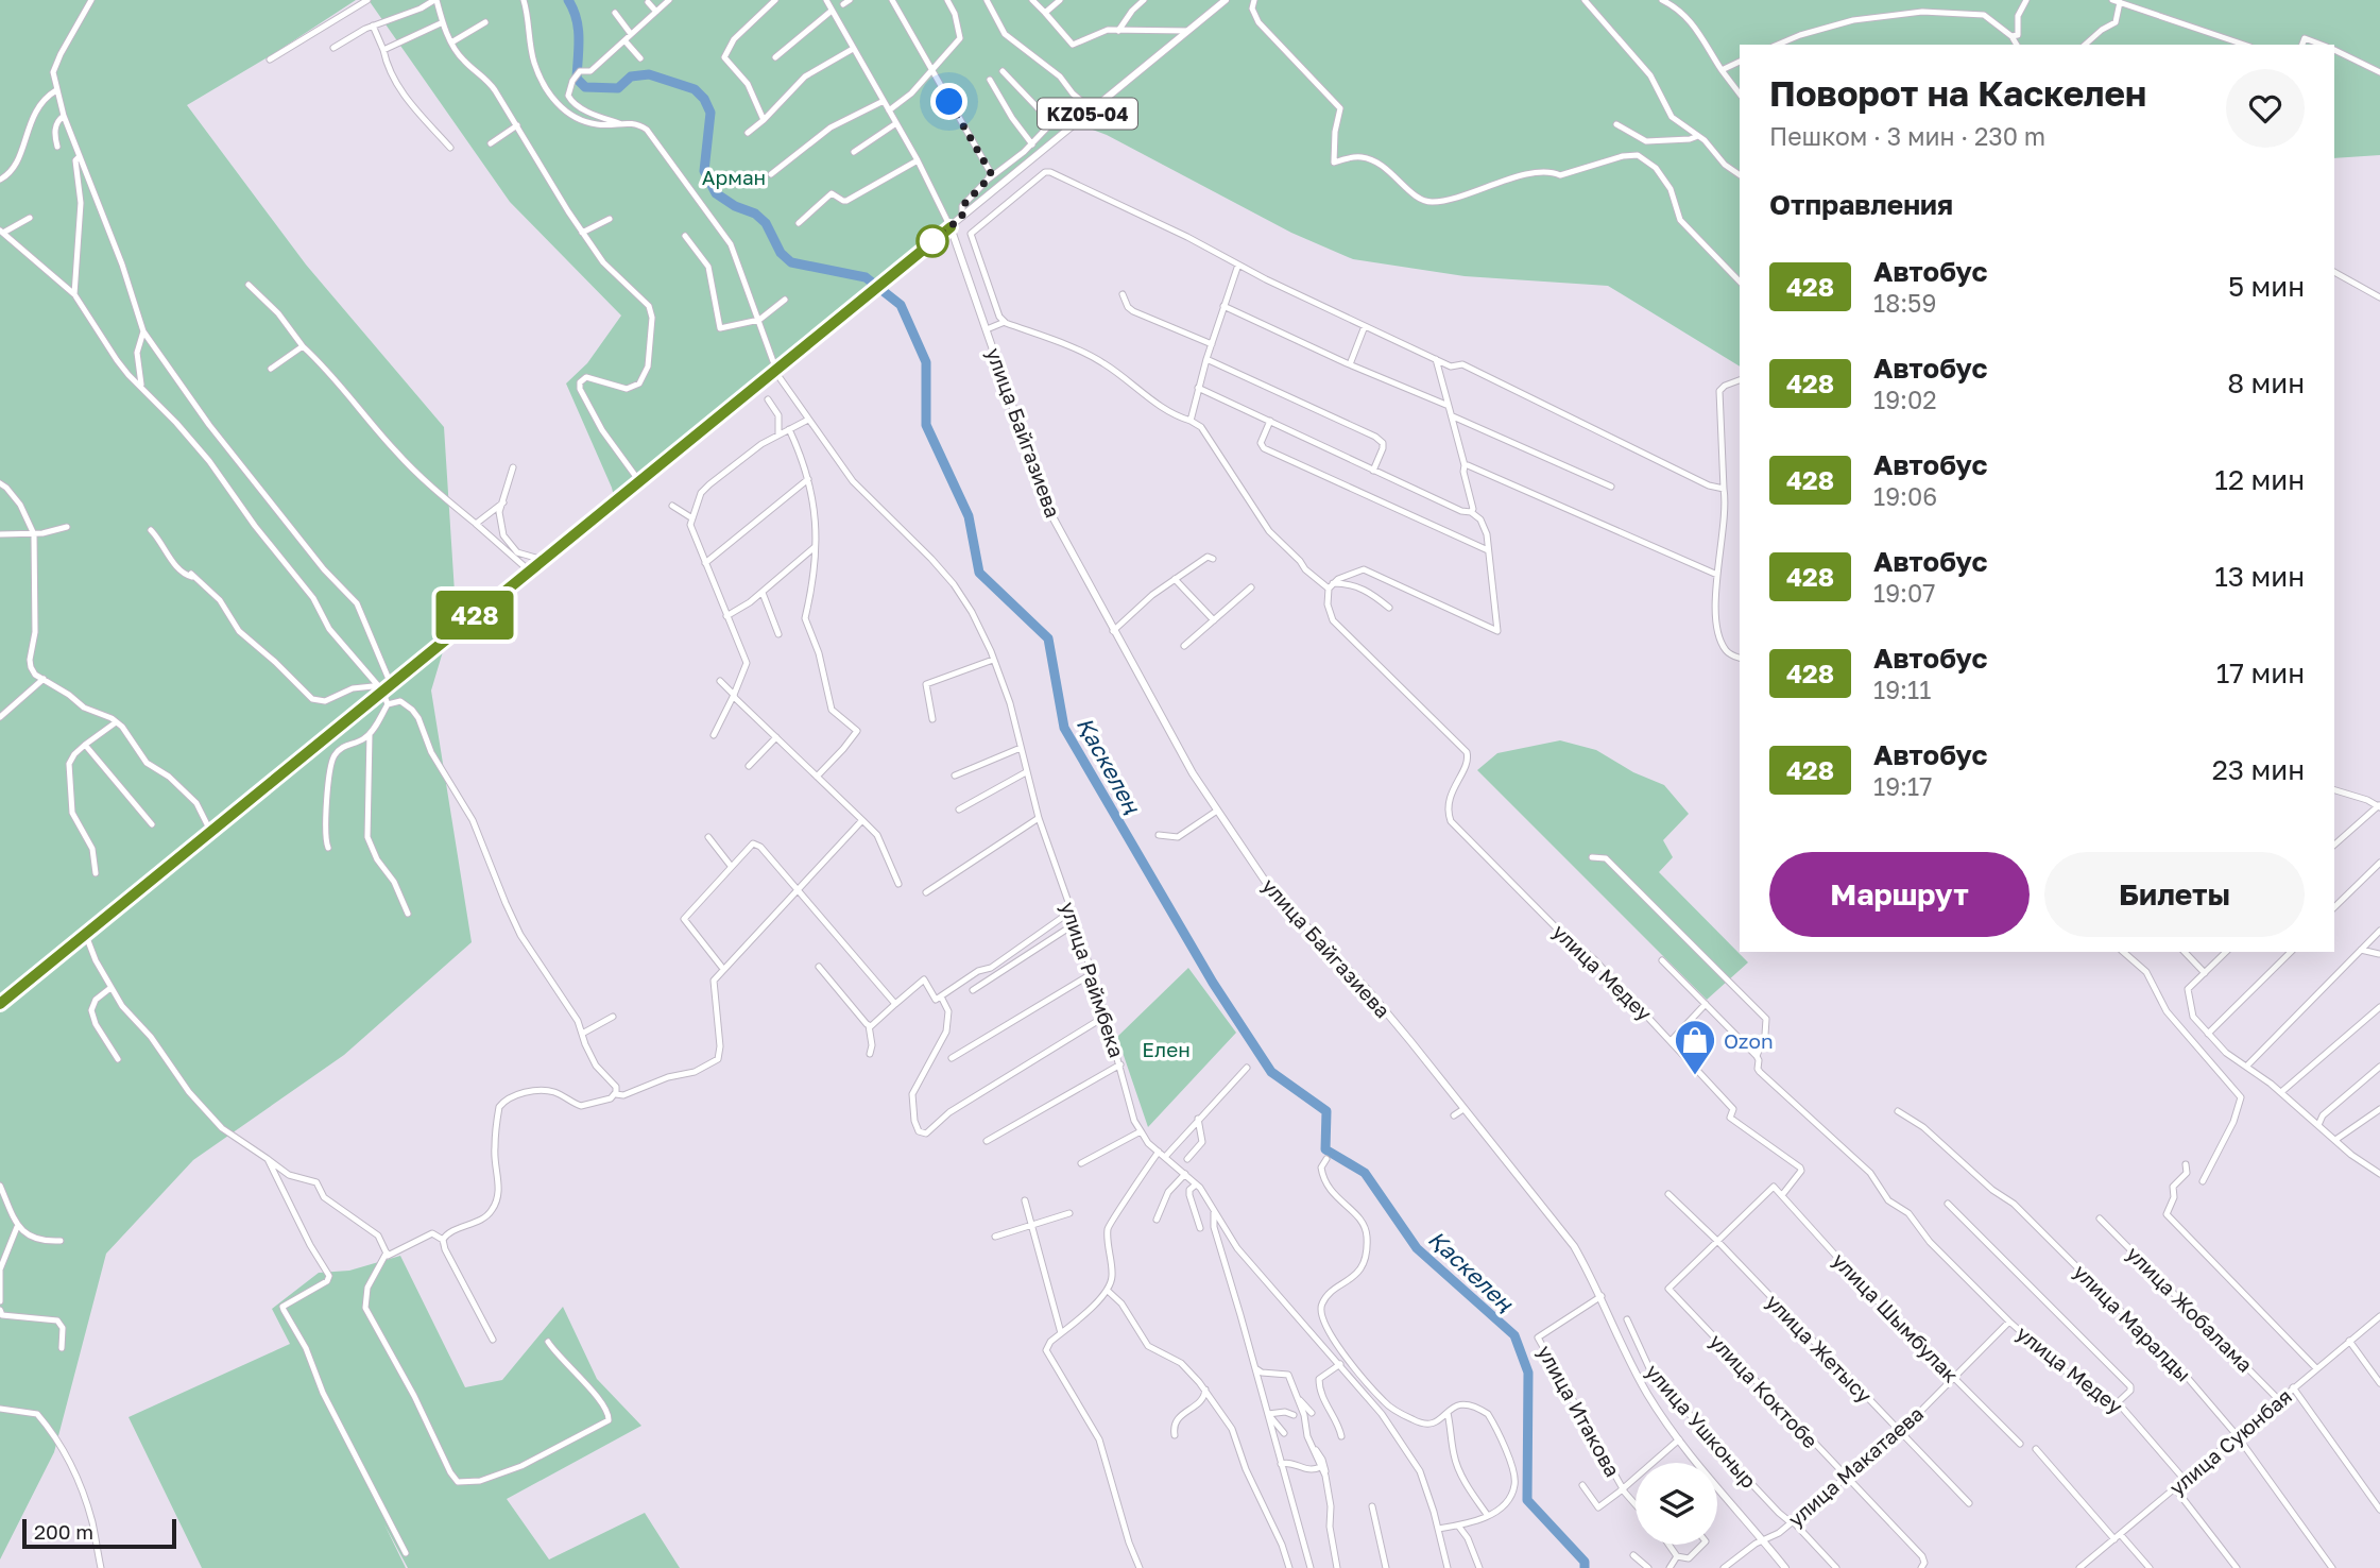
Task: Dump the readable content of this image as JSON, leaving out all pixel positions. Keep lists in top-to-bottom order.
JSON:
{
  "streets": {
    "main road": ["KZ05-04", "улица Байгазиева"],
    "street": [
      "улица Медеу",
      "улица Раймбека",
      "улица Жобалама",
      "улица Шымбулак",
      "улица Маралды",
      "улица Жетысу",
      "улица Коктобе",
      "улица Итакова",
      "улица Ушконыр",
      "улица Суюнбая",
      "улица Макатаева"
    ]
  },
  "crossings": [
    ["KZ05-04", "улица Байгазиева"],
    ["KZ05-04", "улица Раймбека"],
    ["улица Байгазиева", "улица Итакова"],
    ["улица Байгазиева", "улица Макатаева"],
    ["улица Медеу", "улица Шымбулак"],
    ["улица Медеу", "улица Суюнбая"],
    ["улица Медеу", "улица Макатаева"],
    ["улица Жобалама", "улица Суюнбая"],
    ["улица Шымбулак", "улица Жетысу"],
    ["улица Шымбулак", "улица Коктобе"],
    ["улица Шымбулак", "улица Макатаева"],
    ["улица Маралды", "улица Суюнбая"],
    ["улица Жетысу", "улица Коктобе"],
    ["улица Жетысу", "улица Макатаева"],
    ["улица Коктобе", "улица Макатаева"],
    ["улица Ушконыр", "улица Макатаева"]
  ],
  "water": ["Қаскелең"],
  "parks": ["Арман", "Елен"],
  "places": {
    "shop": ["Ozon"]
  },
  "lines": ["bus line 428"],
  "scale_bar": "200 m",
  "page": {
    "on_map": "428",
    "heading": [
      ["Поворот на Каскелен", "Пешком · 3 мин · 230 m"],
      "Отправления"
    ],
    "list": [
      {
        "mark": "428",
        "name": "Автобус",
        "note": "18:59",
        "value": "5 мин"
      },
      {
        "mark": "428",
        "name": "Автобус",
        "note": "19:02",
        "value": "8 мин"
      },
      {
        "mark": "428",
        "name": "Автобус",
        "note": "19:06",
        "value": "12 мин"
      },
      {
        "mark": "428",
        "name": "Автобус",
        "note": "19:07",
        "value": "13 мин"
      },
      {
        "mark": "428",
        "name": "Автобус",
        "note": "19:11",
        "value": "17 мин"
      },
      {
        "mark": "428",
        "name": "Автобус",
        "note": "19:17",
        "value": "23 мин"
      }
    ],
    "buttons": ["Маршрут", "Билеты"],
    "scale": "200 m"
  }
}
